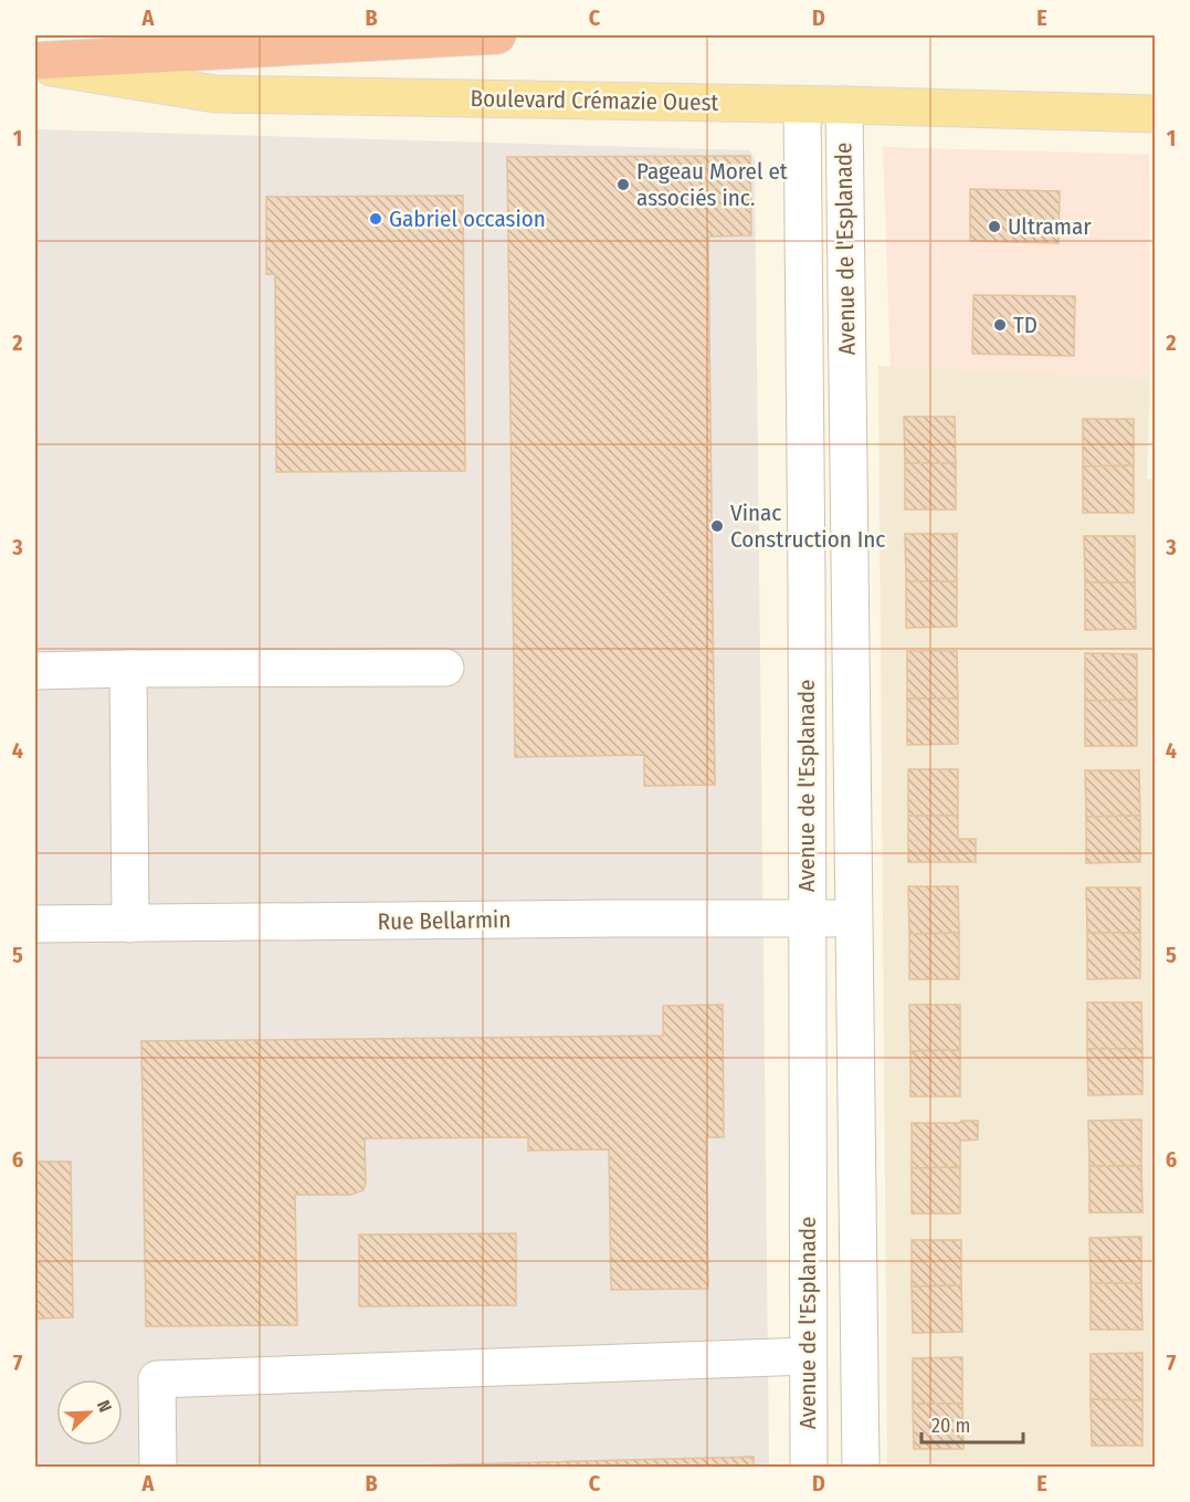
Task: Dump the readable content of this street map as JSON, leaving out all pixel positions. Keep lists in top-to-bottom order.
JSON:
{
  "streets": {
    "main road": ["Boulevard Crémazie Ouest"],
    "street": ["Avenue de l'Esplanade", "Rue Bellarmin"]
  },
  "crossings": [
    ["Boulevard Crémazie Ouest", "Avenue de l'Esplanade"],
    ["Avenue de l'Esplanade", "Rue Bellarmin"]
  ],
  "places": [
    "Pageau Morel et associés inc.",
    "Gabriel occasion",
    "Ultramar",
    "TD",
    "Vinac Construction Inc"
  ],
  "scale_bar": "20 m",
  "north": "top right",
  "grid": {
    "columns": [
      "A",
      "B",
      "C",
      "D",
      "E"
    ],
    "rows": [
      "1",
      "2",
      "3",
      "4",
      "5",
      "6",
      "7"
    ]
  }
}
